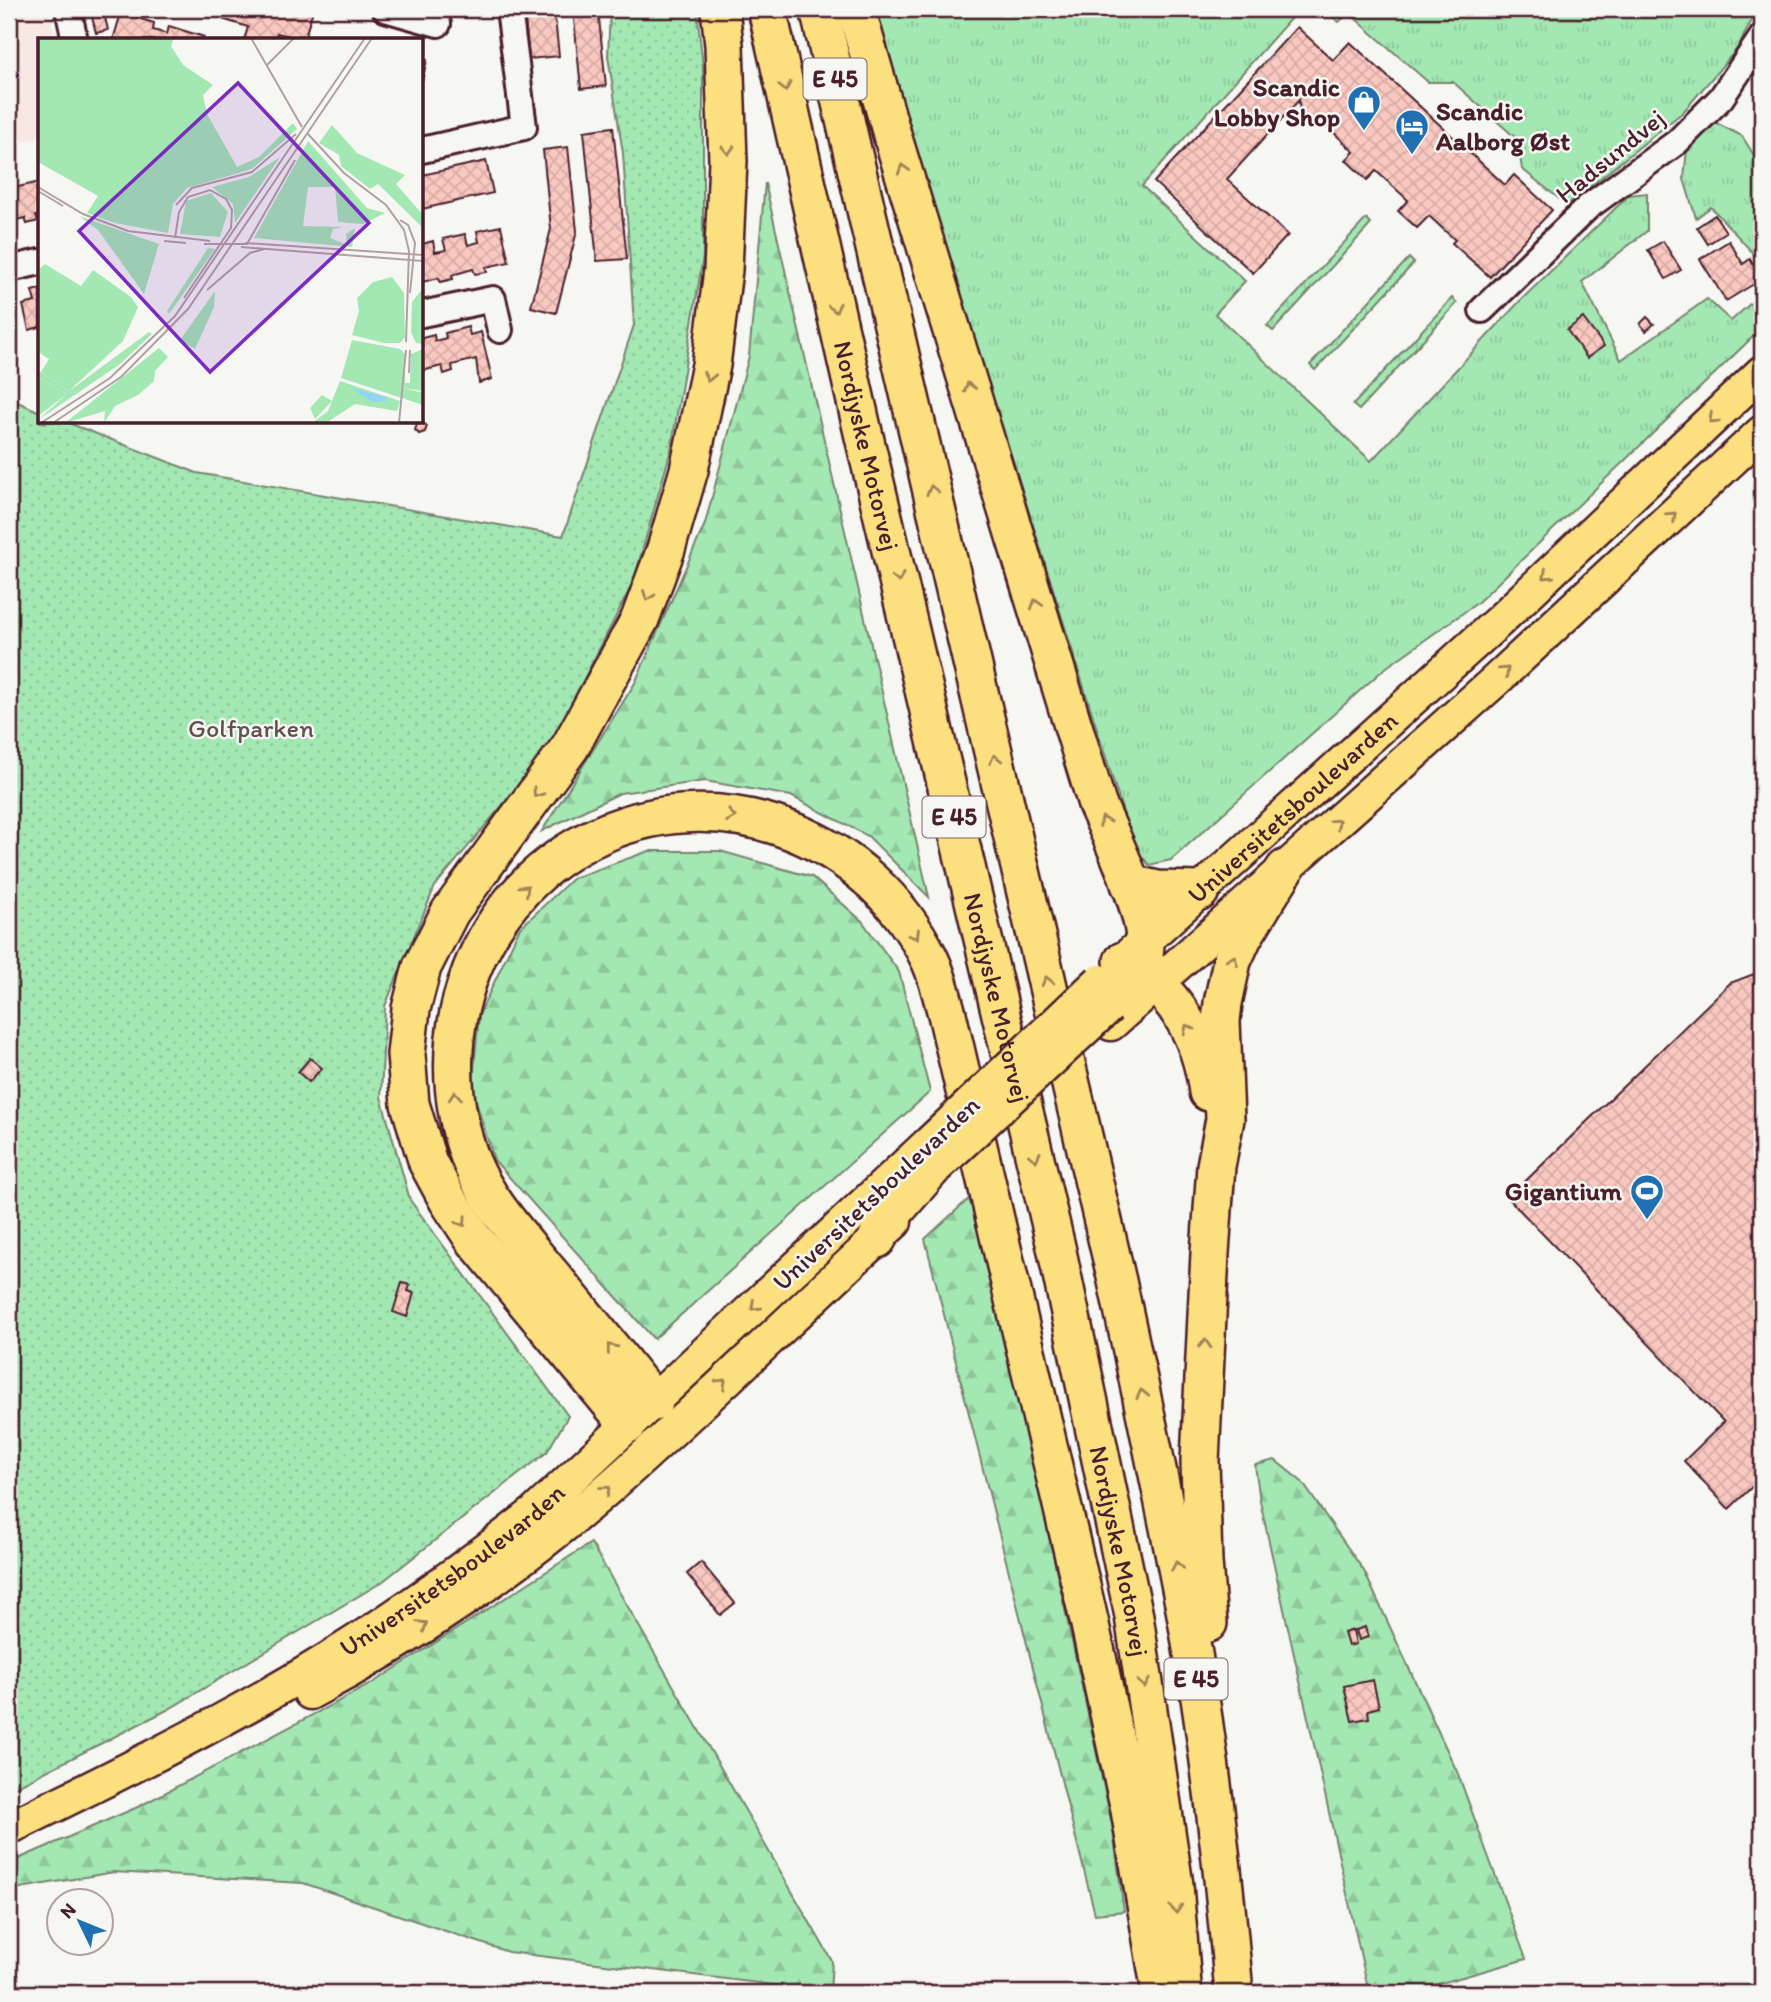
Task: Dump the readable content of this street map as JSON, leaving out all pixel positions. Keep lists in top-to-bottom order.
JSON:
{
  "streets": {
    "highway": ["E 45", "Nordjyske Motorvej"],
    "main road": ["Universitetsboulevarden"],
    "street": ["Hadsundvej"]
  },
  "parks": ["Golfparken"],
  "places": {
    "shop": ["Scandic Lobby Shop"],
    "hotel": ["Scandic Aalborg Øst"],
    "sports": ["Gigantium"]
  },
  "north": "top left"
}
